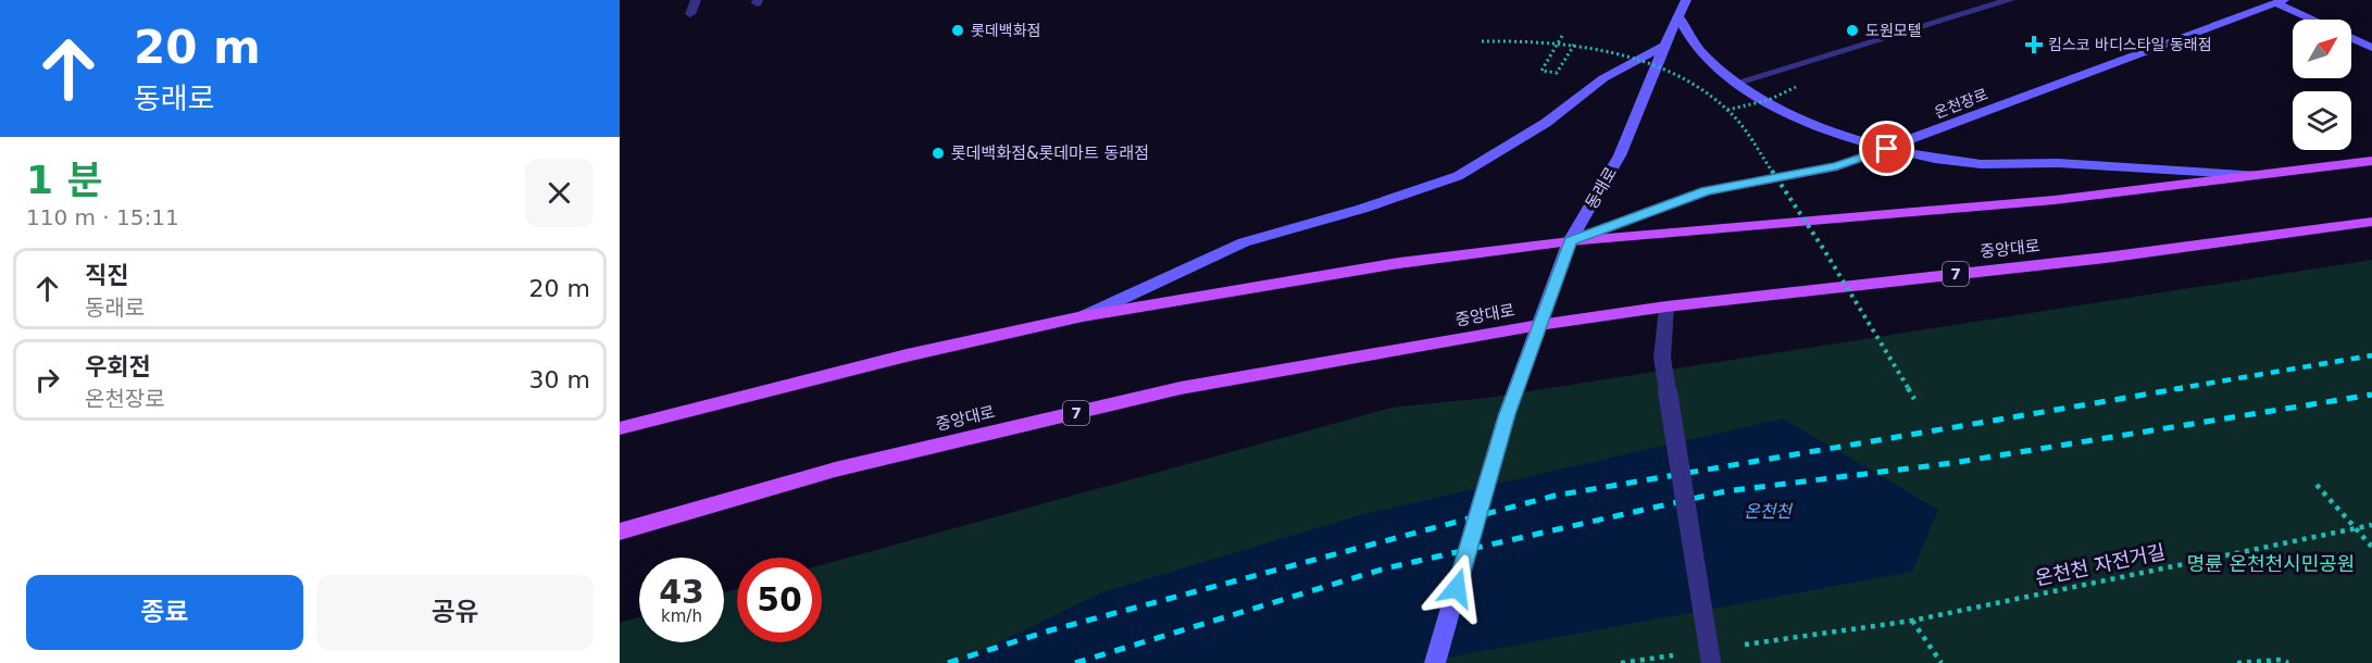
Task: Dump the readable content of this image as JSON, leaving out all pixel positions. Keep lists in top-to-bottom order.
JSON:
{
  "streets": {
    "main road": [
      "온천장로",
      "동래로",
      "중앙대로",
      "7"
    ],
    "path": ["온천천 자전거길"]
  },
  "crossings": [
    ["온천장로", "동래로"],
    ["동래로", "중앙대로"]
  ],
  "water": ["온천천"],
  "parks": ["명륜 온천천시민공원"],
  "places": {
    "other": ["롯데백화점", "도원모텔", "롯데백화점&롯데마트 동래점"],
    "health": ["킴스코 바디스타일 동래점"]
  },
  "north": "top right",
  "page": {
    "turn": ["20 m", "동래로"],
    "heading": ["1 분", "110 m · 15:11"],
    "list": [
      {
        "name": "직진",
        "note": "동래로",
        "value": "20 m"
      },
      {
        "name": "우회전",
        "note": "온천장로",
        "value": "30 m"
      }
    ],
    "speed": "43 km/h",
    "limit": "50",
    "buttons": ["종료", "공유"]
  }
}
